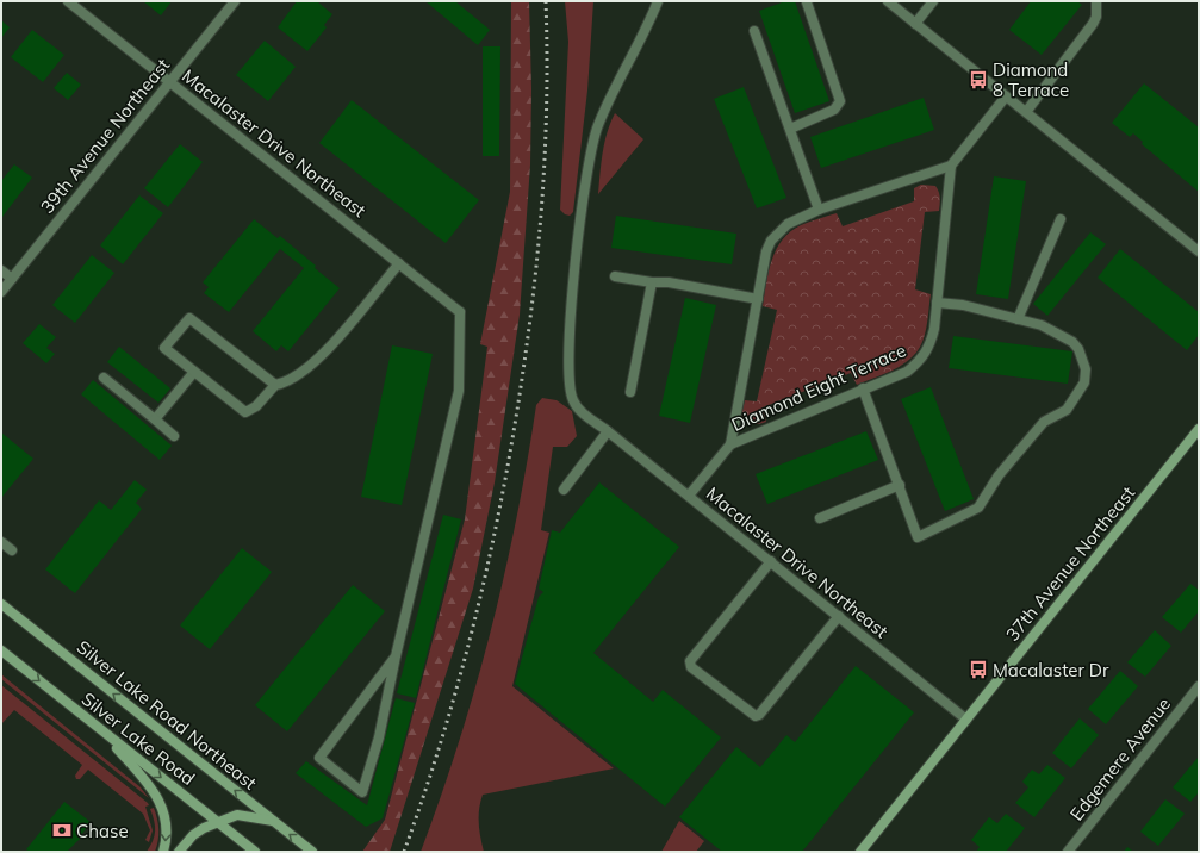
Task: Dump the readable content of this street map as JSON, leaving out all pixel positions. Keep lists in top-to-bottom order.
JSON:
{
  "streets": {
    "main road": ["37th Avenue Northeast", "Silver Lake Road Northeast", "Silver Lake Road"],
    "street": [
      "39th Avenue Northeast",
      "Macalaster Drive Northeast",
      "Diamond Eight Terrace",
      "Edgemere Avenue"
    ]
  },
  "crossings": [
    ["39th Avenue Northeast", "Macalaster Drive Northeast"],
    ["Macalaster Drive Northeast", "Diamond Eight Terrace"],
    ["Macalaster Drive Northeast", "37th Avenue Northeast"]
  ],
  "one_way": ["Silver Lake Road Northeast", "Silver Lake Road"],
  "places": {
    "bus stop": ["Diamond 8 Terrace", "Macalaster Dr"],
    "bank": ["Chase"]
  }
}
